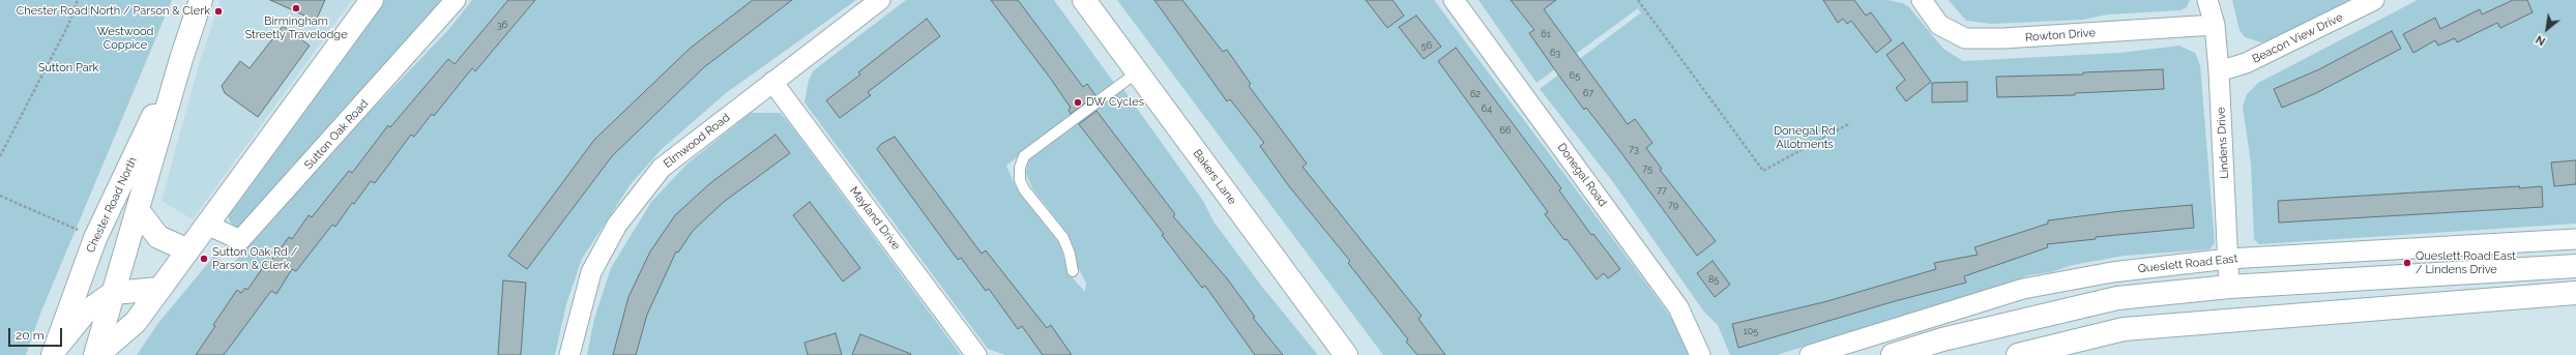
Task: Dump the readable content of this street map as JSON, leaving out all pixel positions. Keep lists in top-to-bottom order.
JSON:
{
  "streets": {
    "main road": ["Bakers Lane", "Chester Road North"],
    "street": [
      "Rowton Drive",
      "Beacon View Drive",
      "Sutton Oak Road",
      "Elmwood Road",
      "Lindens Drive",
      "Donegal Road",
      "Mayland Drive",
      "Queslett Road East"
    ]
  },
  "crossings": [
    ["Rowton Drive", "Lindens Drive"],
    ["Beacon View Drive", "Lindens Drive"],
    ["Elmwood Road", "Mayland Drive"],
    ["Lindens Drive", "Queslett Road East"]
  ],
  "parks": ["Westwood Coppice", "Sutton Park", "Donegal Rd Allotments"],
  "places": [
    "Birmingham Streetly Travelodge",
    "Chester Road North / Parson & Clerk",
    "DW Cycles",
    "Sutton Oak Rd / Parson & Clerk",
    "Queslett Road East / Lindens Drive"
  ],
  "house_numbers": [
    "36",
    "61",
    "56",
    "63",
    "65",
    "67",
    "62",
    "64",
    "66",
    "73",
    "75",
    "77",
    "79",
    "85",
    "105"
  ],
  "scale_bar": "20 m",
  "north": "bottom left"
}
